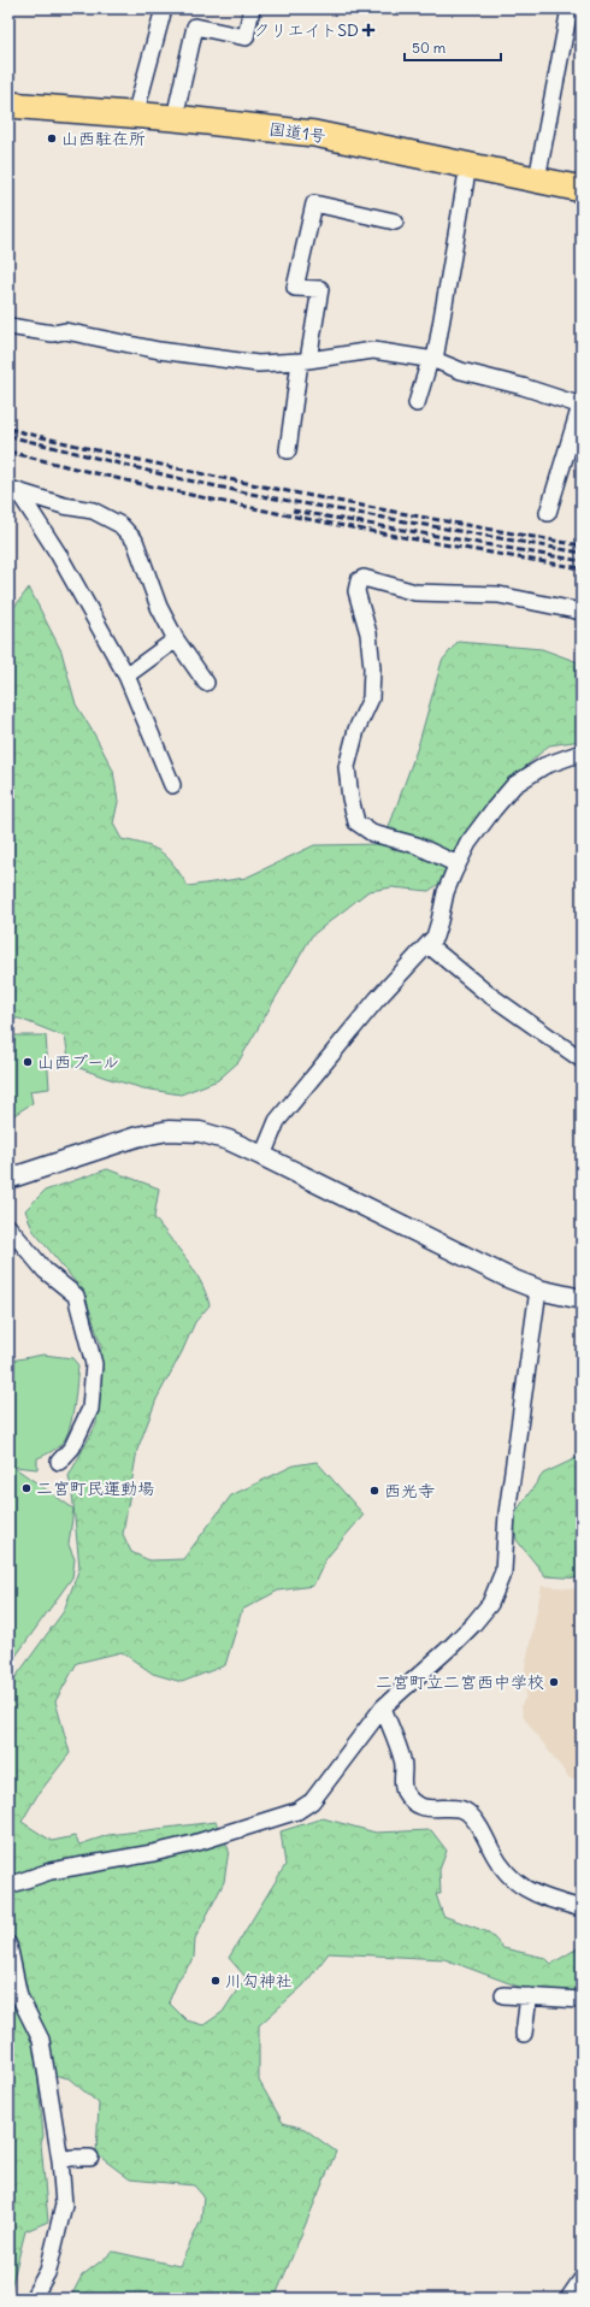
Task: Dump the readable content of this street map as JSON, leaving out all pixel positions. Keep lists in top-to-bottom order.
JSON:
{
  "streets": {
    "highway": ["国道1号"]
  },
  "places": {
    "health": ["クリエイトSD"],
    "other": [
      "山西駐在所",
      "山西プール",
      "二宮町民運動場",
      "西光寺",
      "二宮町立二宮西中学校",
      "川勾神社"
    ]
  },
  "scale_bar": "50 m"
}
